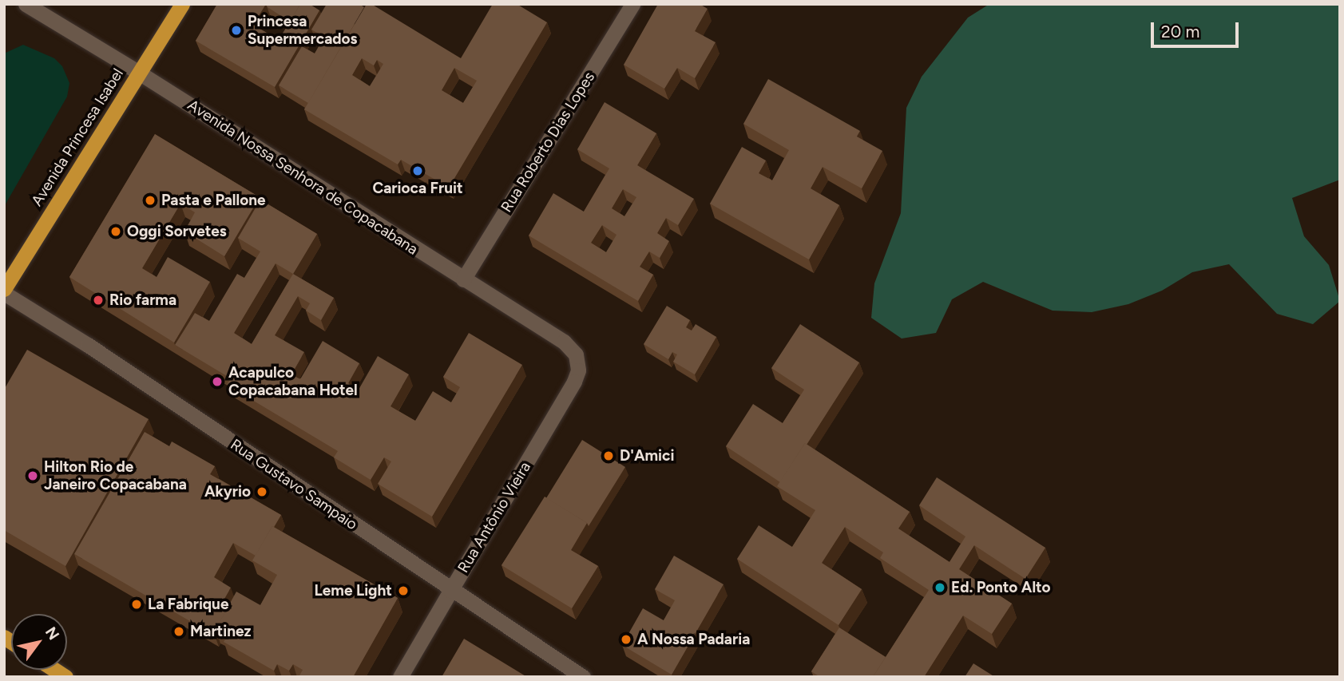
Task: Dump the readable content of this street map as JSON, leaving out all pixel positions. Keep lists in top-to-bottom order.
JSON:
{
  "streets": {
    "highway": ["Avenida Princesa Isabel"],
    "street": [
      "Rua Roberto Dias Lopes",
      "Avenida Nossa Senhora de Copacabana",
      "Rua Gustavo Sampaio",
      "Rua Antônio Vieira"
    ]
  },
  "crossings": [
    ["Avenida Princesa Isabel", "Avenida Nossa Senhora de Copacabana"],
    ["Avenida Princesa Isabel", "Rua Gustavo Sampaio"],
    ["Rua Roberto Dias Lopes", "Avenida Nossa Senhora de Copacabana"],
    ["Avenida Nossa Senhora de Copacabana", "Rua Antônio Vieira"],
    ["Rua Gustavo Sampaio", "Rua Antônio Vieira"]
  ],
  "places": [
    "Princesa Supermercados",
    "Carioca Fruit",
    "Pasta e Pallone",
    "Oggi Sorvetes",
    "Rio farma",
    "Acapulco Copacabana Hotel",
    "D'Amici",
    "Hilton Rio de Janeiro Copacabana",
    "Akyrio",
    "Ed. Ponto Alto",
    "Leme Light",
    "La Fabrique",
    "Martinez",
    "A Nossa Padaria"
  ],
  "scale_bar": "20 m",
  "north": "top right"
}
